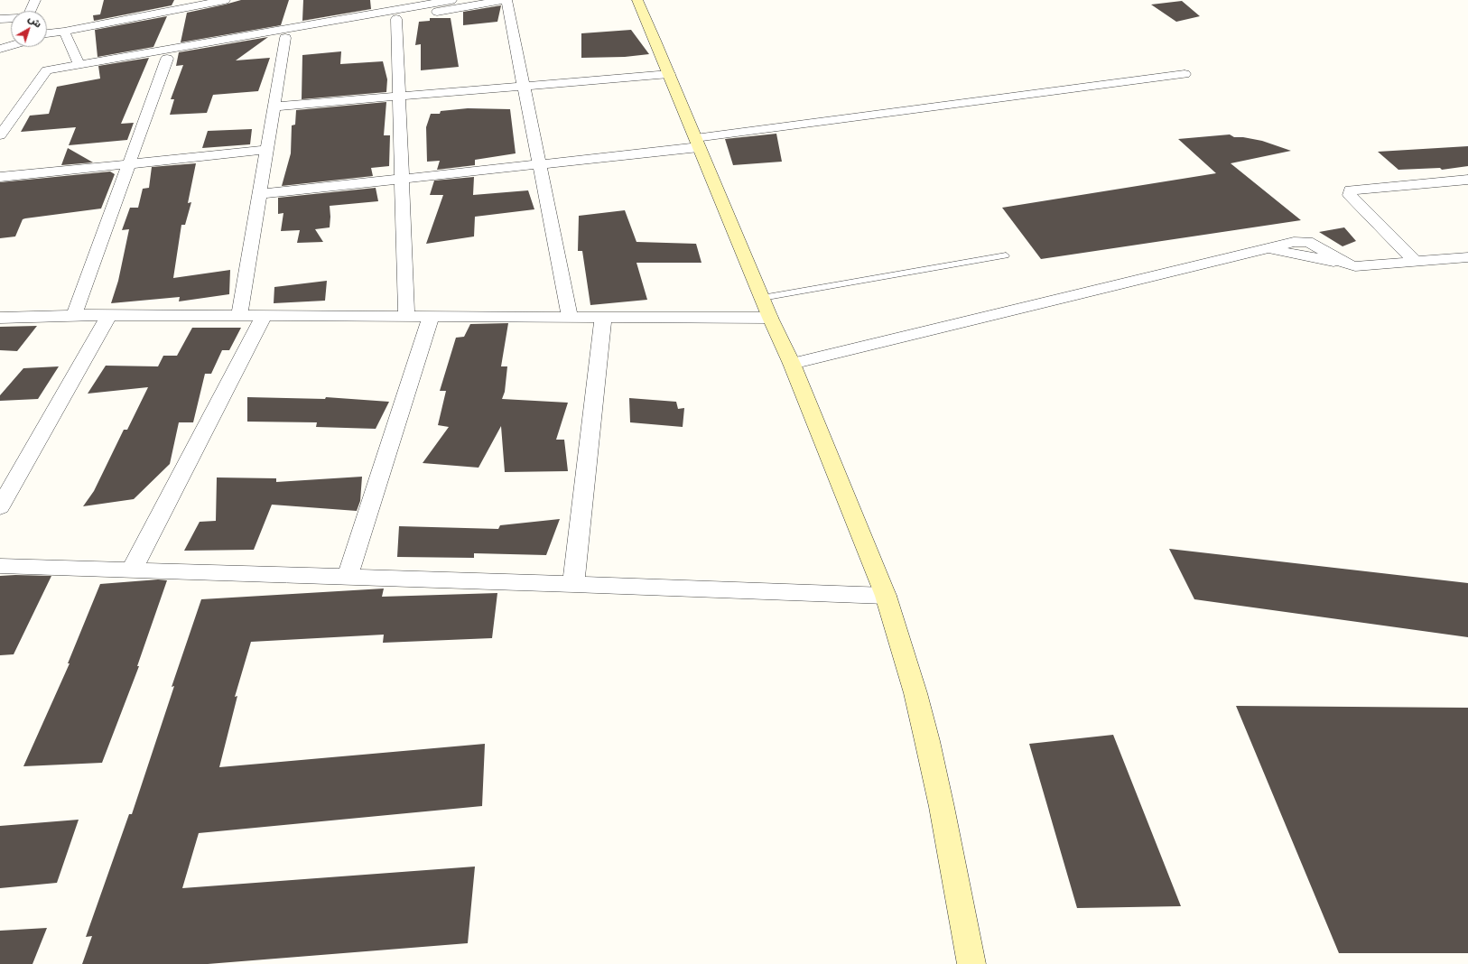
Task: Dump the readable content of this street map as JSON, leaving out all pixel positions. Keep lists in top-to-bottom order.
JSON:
{
  "north": "top right"
}
